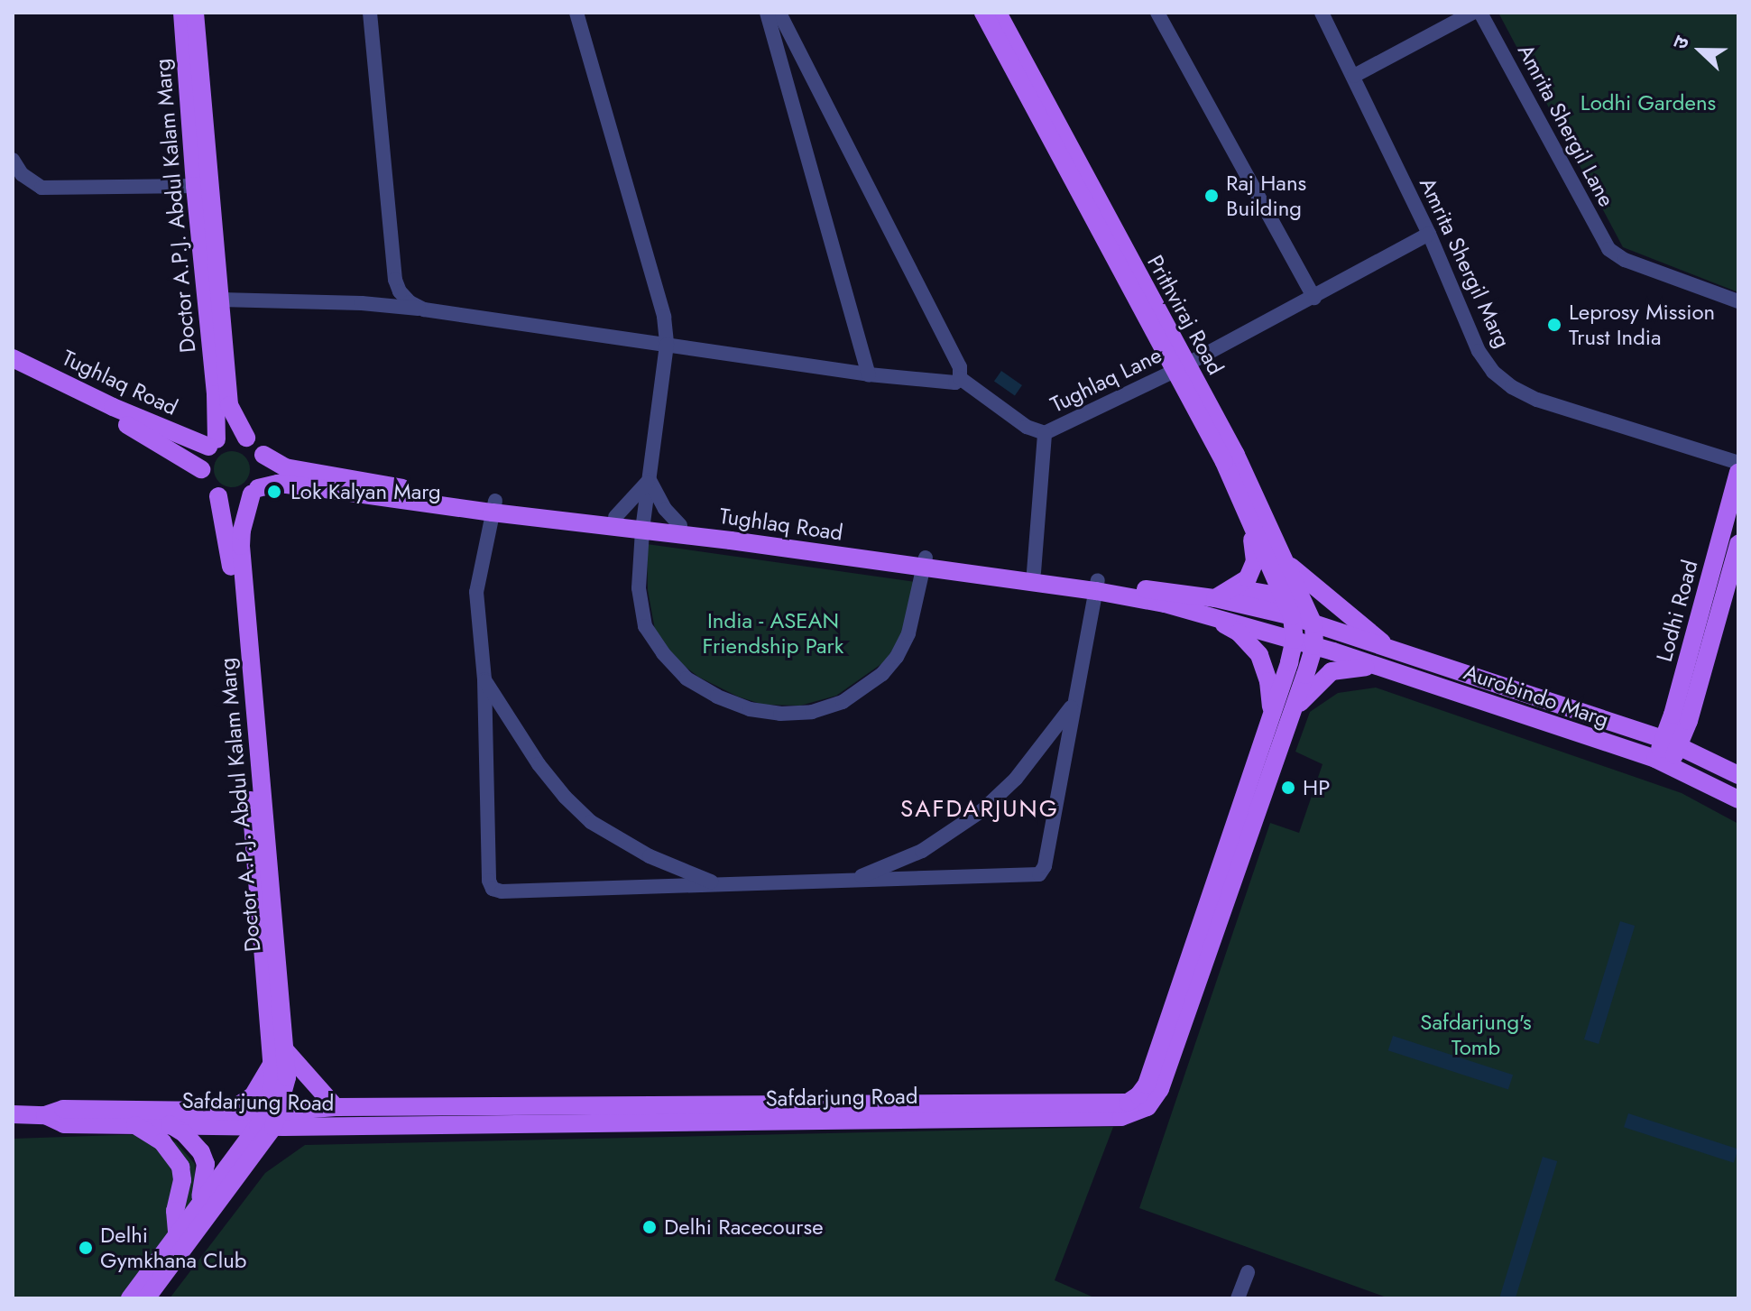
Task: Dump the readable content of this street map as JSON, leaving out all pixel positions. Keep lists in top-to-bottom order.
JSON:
{
  "streets": {
    "main road": [
      "Doctor A.P.J. Abdul Kalam Marg",
      "Prithviraj Road",
      "Tughlaq Road",
      "Lodhi Road",
      "Aurobindo Marg",
      "Safdarjung Road"
    ],
    "street": ["Amrita Shergil Lane", "Amrita Shergil Marg", "Tughlaq Lane"]
  },
  "crossings": [
    ["Doctor A.P.J. Abdul Kalam Marg", "Tughlaq Road"],
    ["Doctor A.P.J. Abdul Kalam Marg", "Safdarjung Road"],
    ["Amrita Shergil Marg", "Tughlaq Lane"],
    ["Prithviraj Road", "Tughlaq Lane"],
    ["Prithviraj Road", "Tughlaq Road"],
    ["Prithviraj Road", "Aurobindo Marg"],
    ["Prithviraj Road", "Safdarjung Road"],
    ["Tughlaq Road", "Aurobindo Marg"],
    ["Tughlaq Road", "Safdarjung Road"],
    ["Lodhi Road", "Aurobindo Marg"],
    ["Aurobindo Marg", "Safdarjung Road"]
  ],
  "districts": ["SAFDARJUNG"],
  "parks": ["Lodhi Gardens", "India - ASEAN Friendship Park", "Safdarjung's Tomb"],
  "places": [
    "Raj Hans Building",
    "Leprosy Mission Trust India",
    "Lok Kalyan Marg",
    "HP",
    "Delhi Racecourse",
    "Delhi Gymkhana Club"
  ],
  "north": "left"
}
